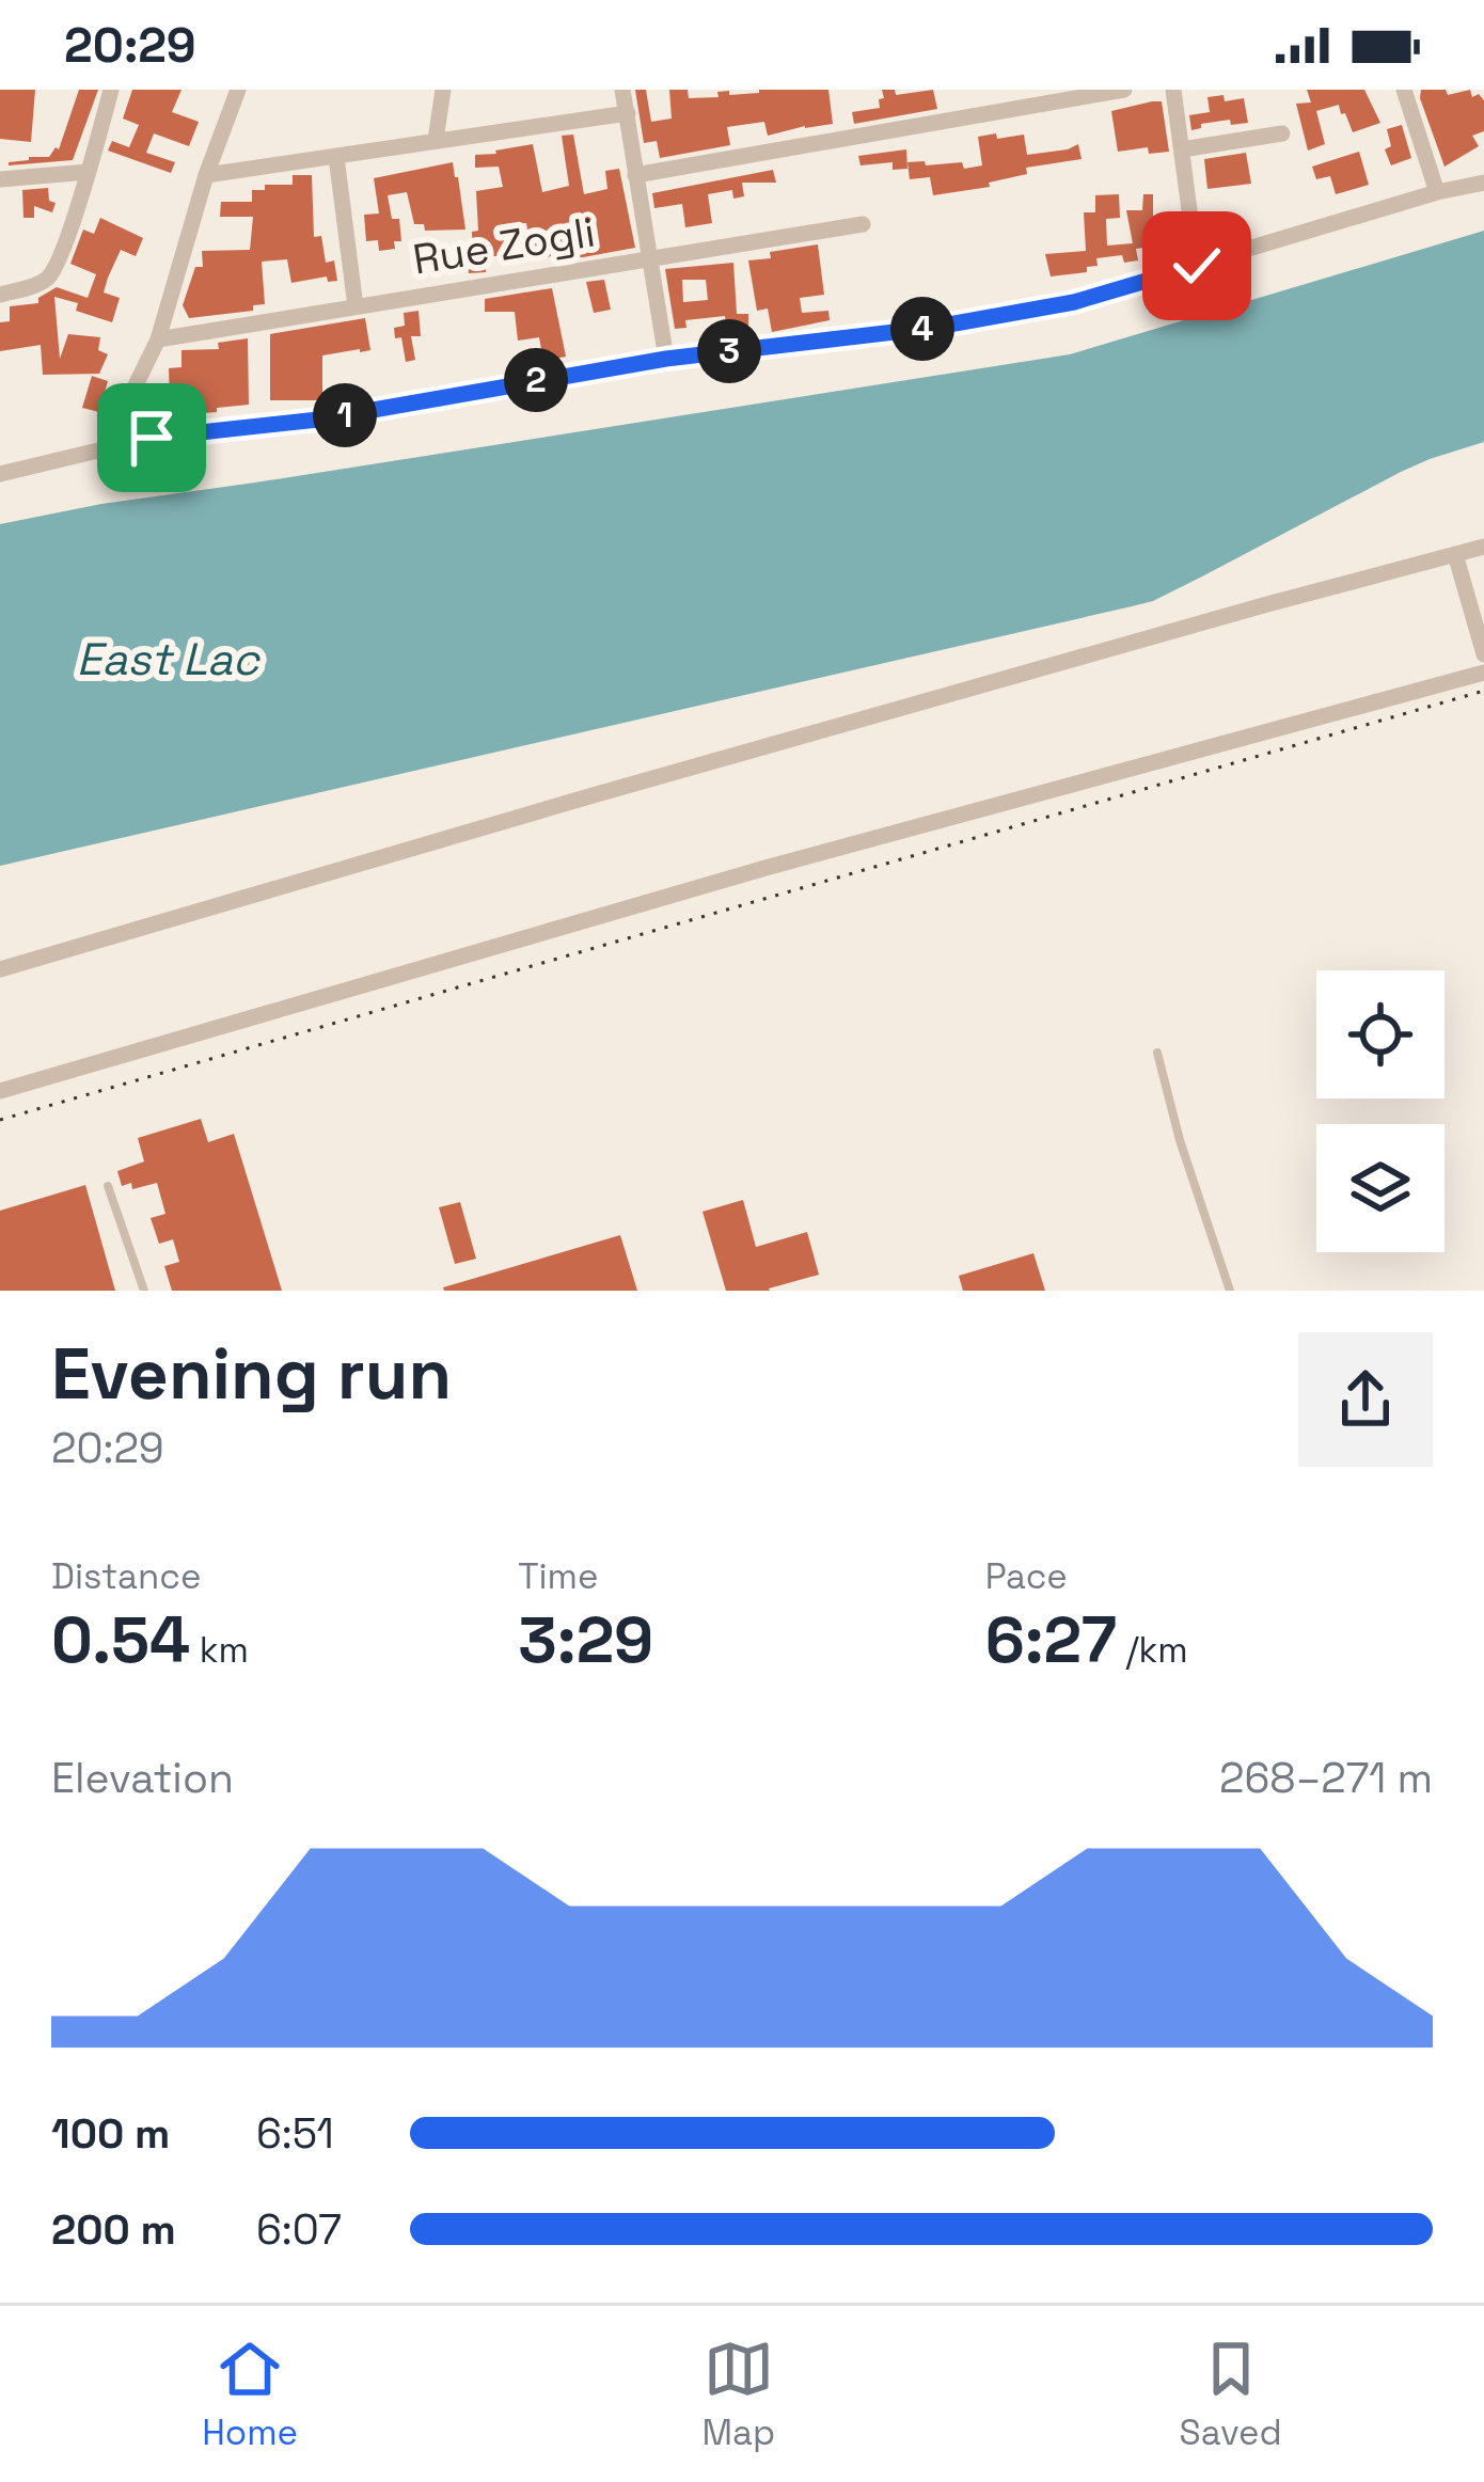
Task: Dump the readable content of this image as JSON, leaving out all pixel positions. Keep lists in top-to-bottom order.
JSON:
{
  "streets": {
    "street": ["Rue Zogli"]
  },
  "water": ["East Lac"],
  "page": {
    "status": "20:29",
    "pins": [
      "4",
      "3",
      "2",
      "1"
    ],
    "heading": ["Evening run", "20:29"],
    "stats": [
      ["Distance", "0.54 km"],
      ["Time", "3:29"],
      ["Pace", "6:27 /km"]
    ],
    "chart": ["Elevation", "268–271 m"],
    "list": [
      {
        "name": "100 m",
        "note": "6:51"
      },
      {
        "name": "200 m",
        "note": "6:07"
      }
    ],
    "tabs": ["Home", "Map", "Saved"]
  }
}
